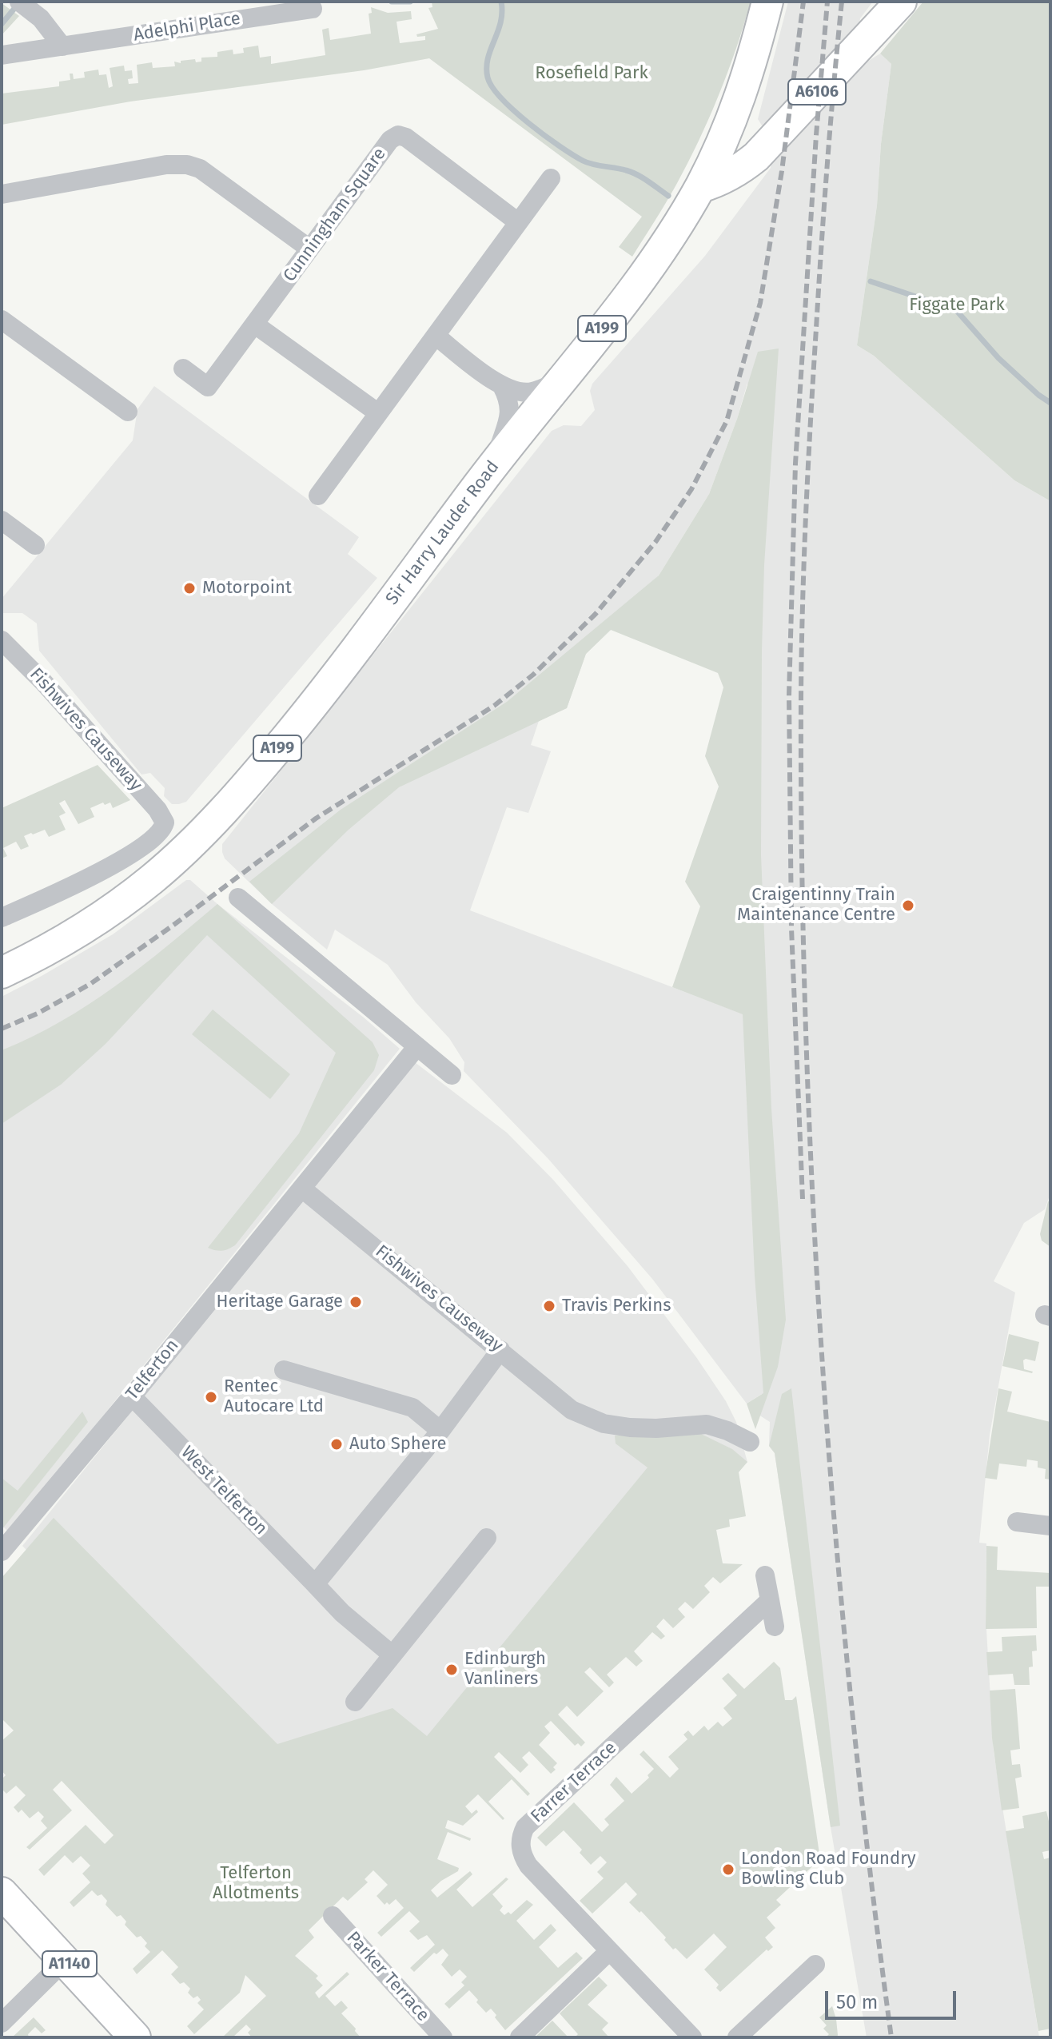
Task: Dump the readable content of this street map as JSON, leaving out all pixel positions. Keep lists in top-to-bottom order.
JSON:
{
  "streets": {
    "main road": [
      "A6106",
      "A199",
      "Sir Harry Lauder Road",
      "A1140"
    ],
    "street": [
      "Adelphi Place",
      "Cunningham Square",
      "Fishwives Causeway",
      "Telferton",
      "West Telferton",
      "Farrer Terrace",
      "Parker Terrace"
    ]
  },
  "crossings": [
    ["A6106", "Sir Harry Lauder Road"],
    ["Fishwives Causeway", "Telferton"],
    ["Telferton", "West Telferton"]
  ],
  "parks": ["Rosefield Park", "Figgate Park", "Telferton Allotments"],
  "places": [
    "Motorpoint",
    "Craigentinny Train Maintenance Centre",
    "Heritage Garage",
    "Travis Perkins",
    "Rentec Autocare Ltd",
    "Auto Sphere",
    "Edinburgh Vanliners",
    "London Road Foundry Bowling Club"
  ],
  "scale_bar": "50 m"
}
